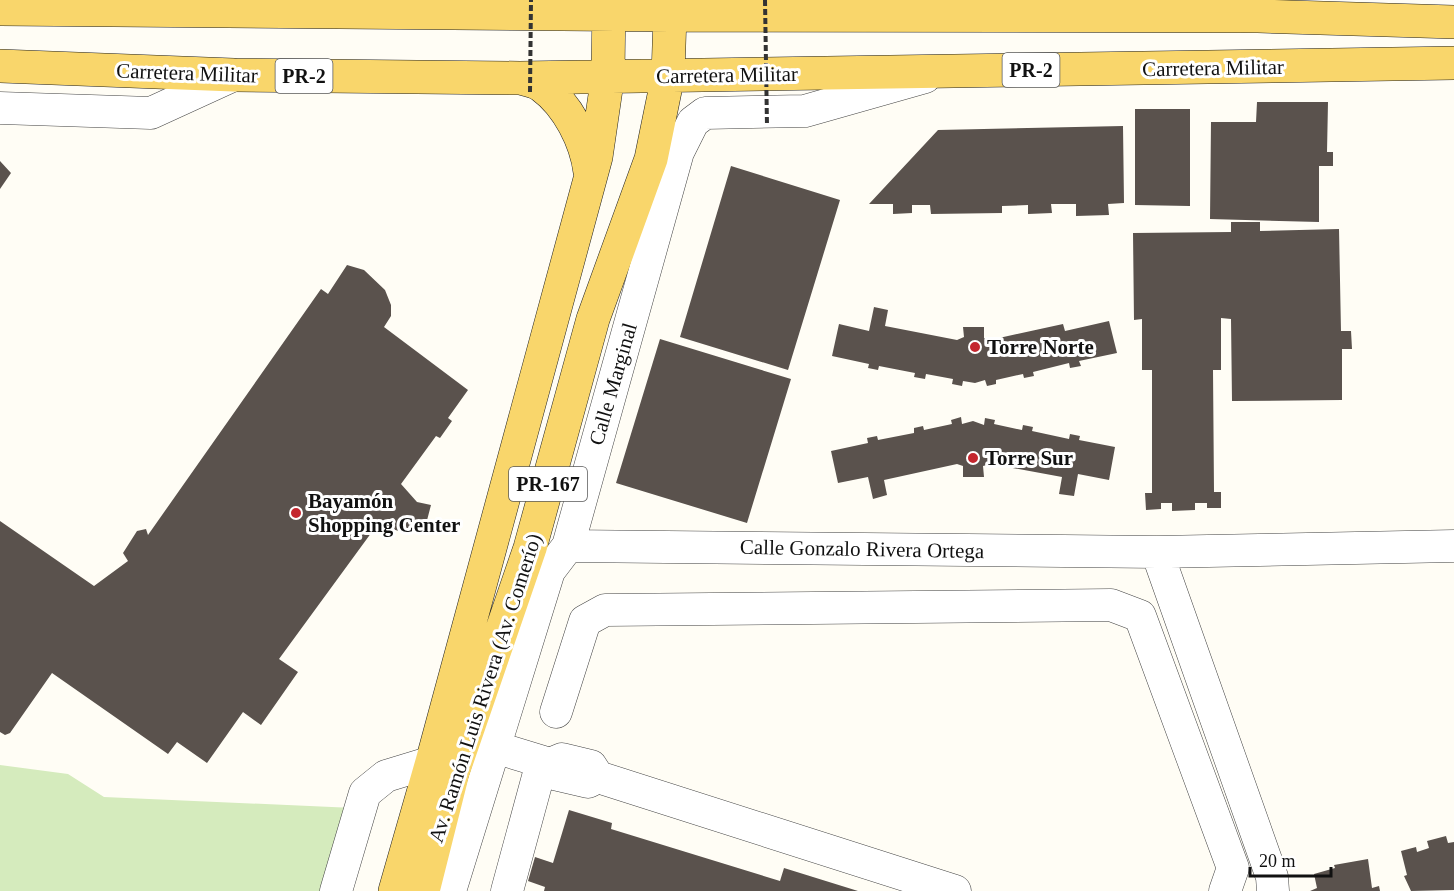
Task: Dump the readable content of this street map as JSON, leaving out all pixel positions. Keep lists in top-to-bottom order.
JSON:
{
  "streets": {
    "main road": [
      "Carretera Militar",
      "PR-2",
      "PR-167",
      "Av. Ramón Luis Rivera (Av. Comerío)"
    ],
    "street": ["Calle Marginal", "Calle Gonzalo Rivera Ortega"]
  },
  "crossings": [
    ["Carretera Militar", "Calle Marginal"],
    ["Carretera Militar", "Av. Ramón Luis Rivera (Av. Comerío)"],
    ["Calle Marginal", "Calle Gonzalo Rivera Ortega"]
  ],
  "places": ["Torre Norte", "Torre Sur", "Bayamón Shopping Center"],
  "scale_bar": "20 m"
}
